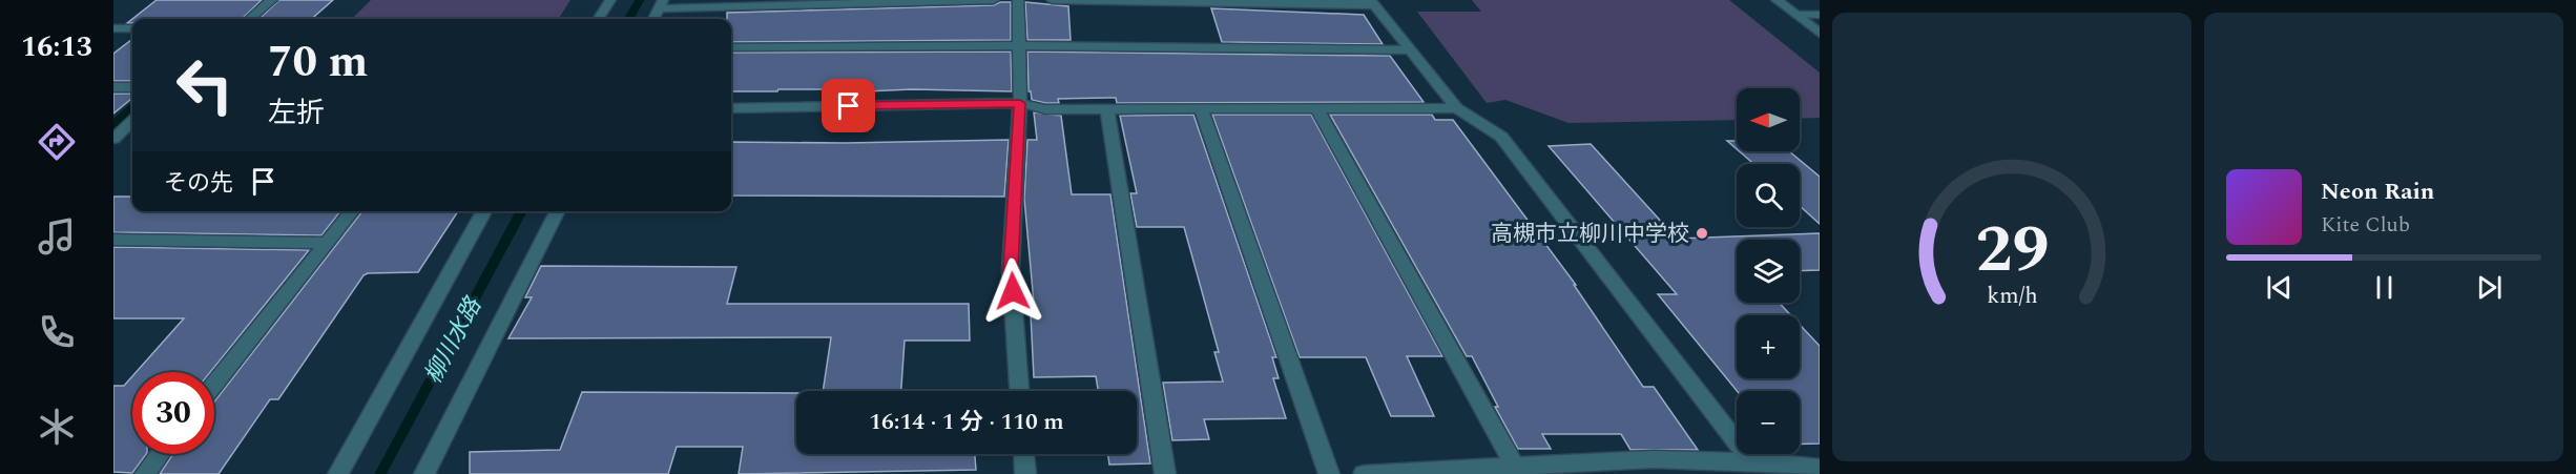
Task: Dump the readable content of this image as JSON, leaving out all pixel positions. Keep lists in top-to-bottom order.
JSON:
{
  "water": ["柳川水路"],
  "places": ["高槻市立柳川中学校"],
  "north": "left",
  "page": {
    "tabs": "16:13",
    "turn": ["70 m", "左折"],
    "map_buttons": ["+", "−"],
    "then": "その先",
    "song": ["Neon Rain", "Kite Club"],
    "limit": "30",
    "trip": "16:14 · 1 分 · 110 m",
    "gauge": ["29", "km/h"]
  }
}
